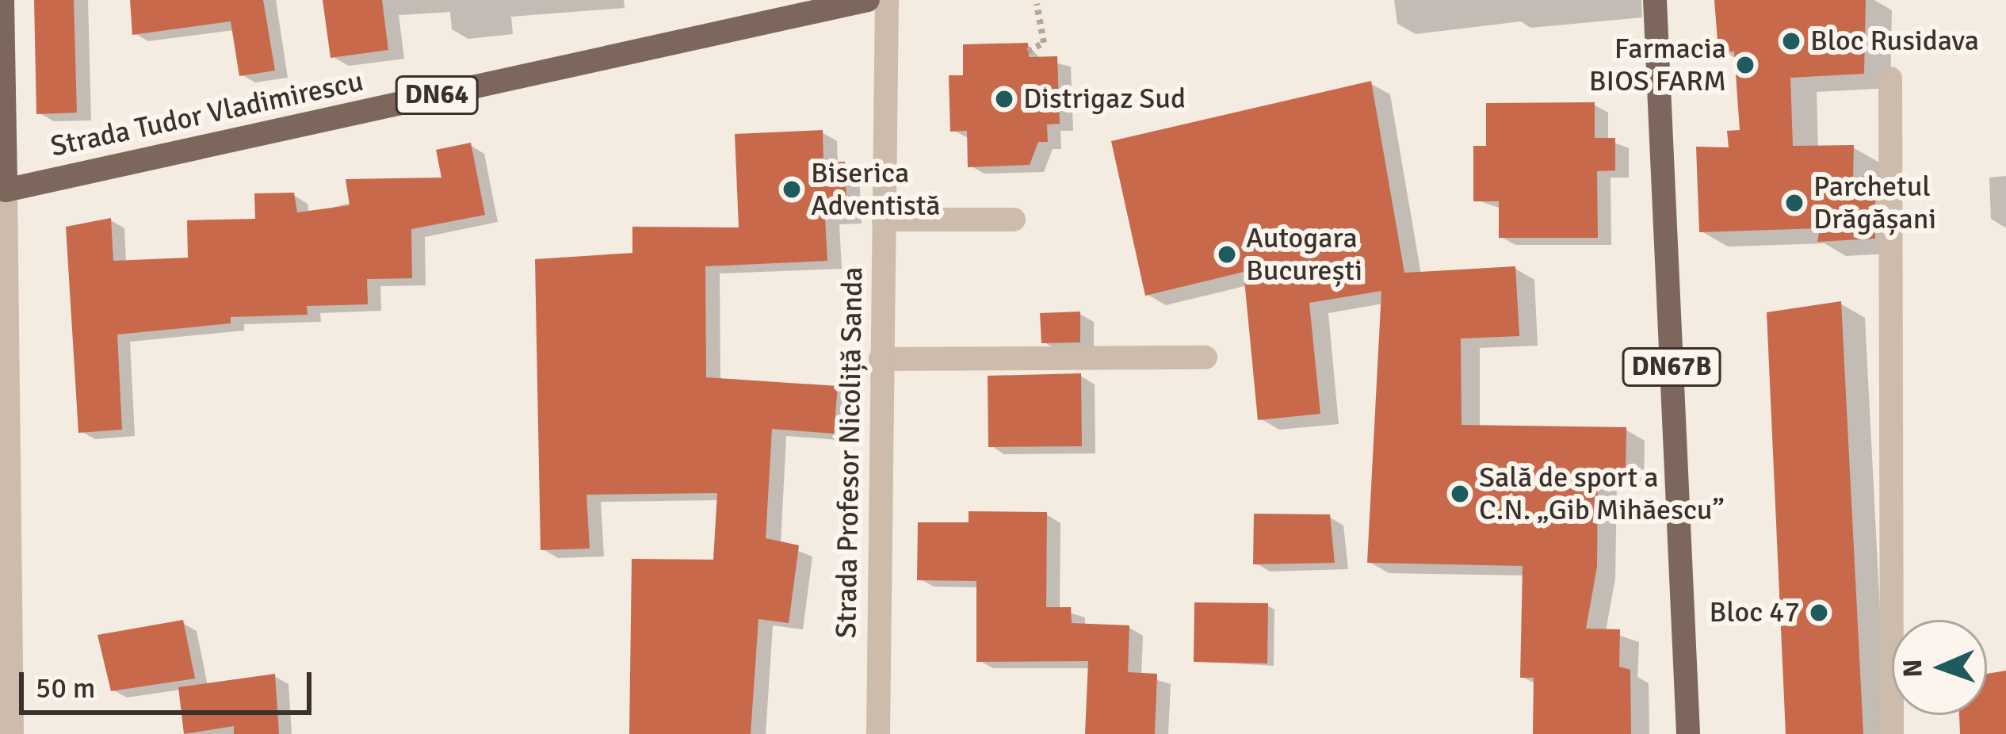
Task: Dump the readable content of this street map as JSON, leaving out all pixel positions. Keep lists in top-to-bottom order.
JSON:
{
  "streets": {
    "main road": ["DN64", "Strada Tudor Vladimirescu", "DN67B"],
    "street": ["Strada Profesor Nicoliță Sanda"]
  },
  "places": [
    "Bloc Rusidava",
    "Farmacia BIOS FARM",
    "Distrigaz Sud",
    "Biserica Adventistă",
    "Parchetul Drăgășani",
    "Autogara București",
    "Sală de sport a C.N. „Gib Mihăescu”",
    "Bloc 47"
  ],
  "scale_bar": "50 m",
  "north": "left"
}
